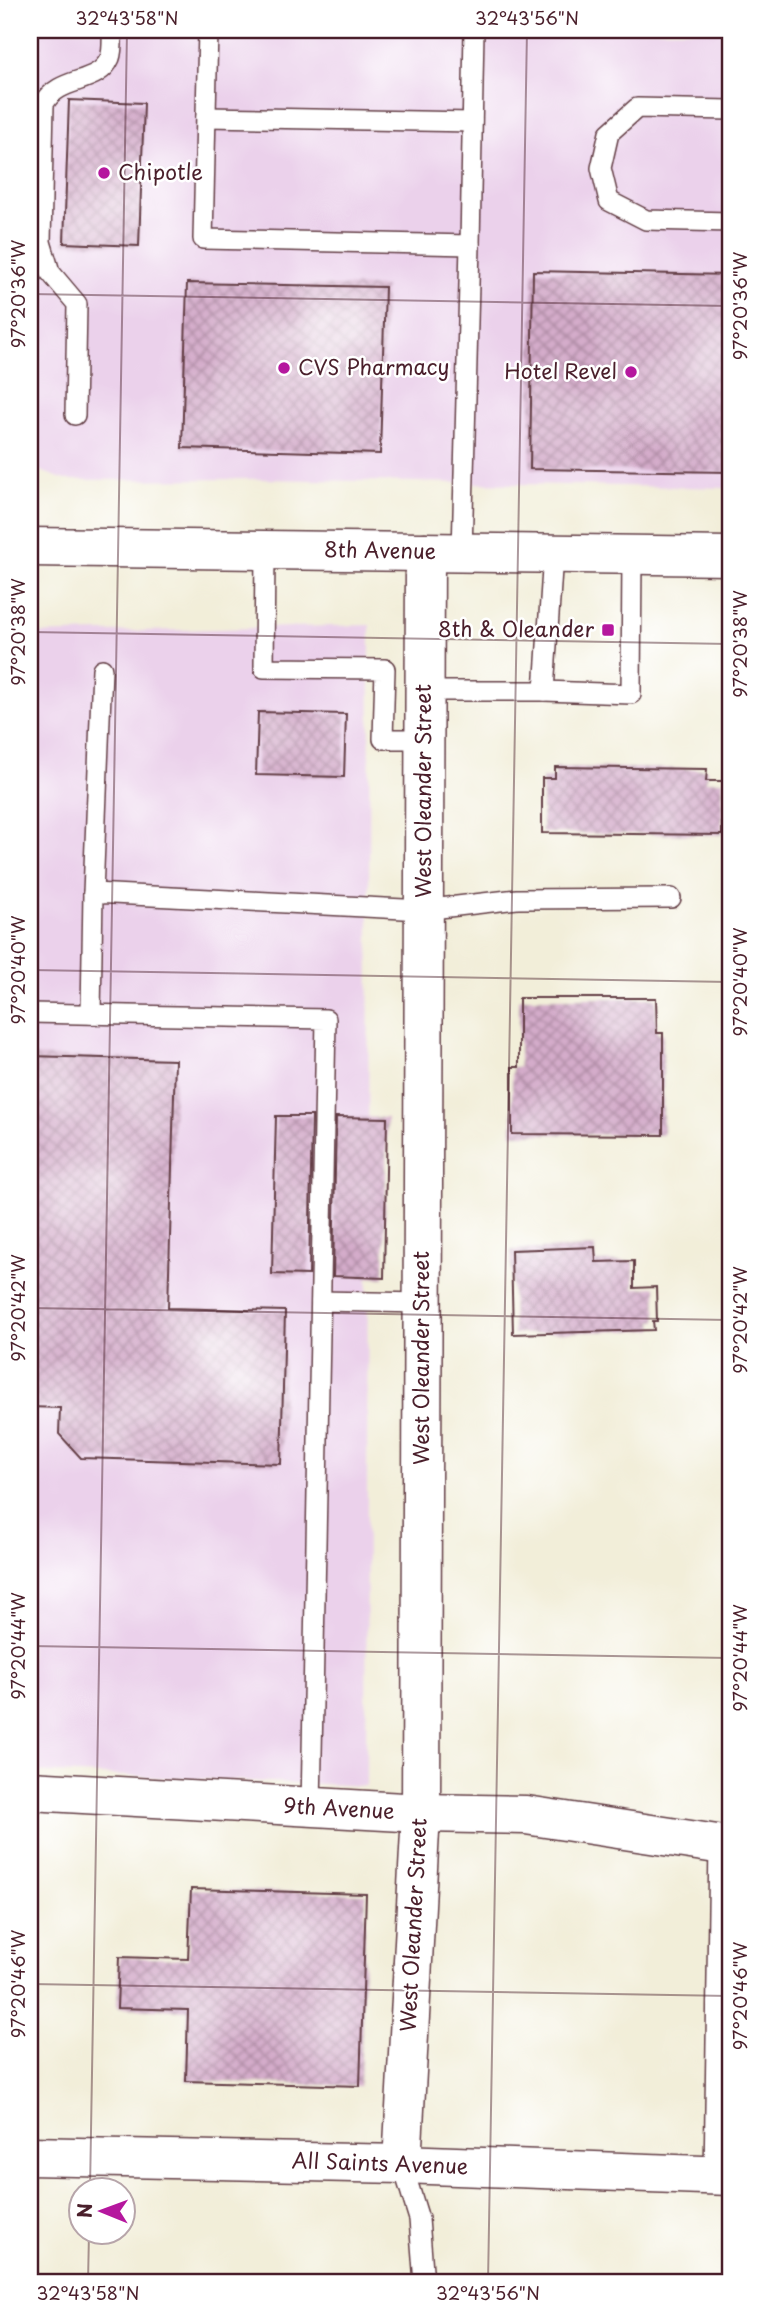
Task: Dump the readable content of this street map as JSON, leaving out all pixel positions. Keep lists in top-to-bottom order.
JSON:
{
  "streets": {
    "street": [
      "8th Avenue",
      "West Oleander Street",
      "9th Avenue",
      "All Saints Avenue"
    ]
  },
  "crossings": [
    ["8th Avenue", "West Oleander Street"],
    ["West Oleander Street", "9th Avenue"],
    ["West Oleander Street", "All Saints Avenue"]
  ],
  "places": {
    "other": ["Chipotle", "CVS Pharmacy", "Hotel Revel"],
    "transit": ["8th & Oleander"]
  },
  "north": "left",
  "coordinates": [
    "32°43'58\"N",
    "32°43'56\"N",
    "97°20'36\"W",
    "97°20'38\"W",
    "97°20'40\"W",
    "97°20'42\"W",
    "97°20'44\"W",
    "97°20'46\"W"
  ]
}
